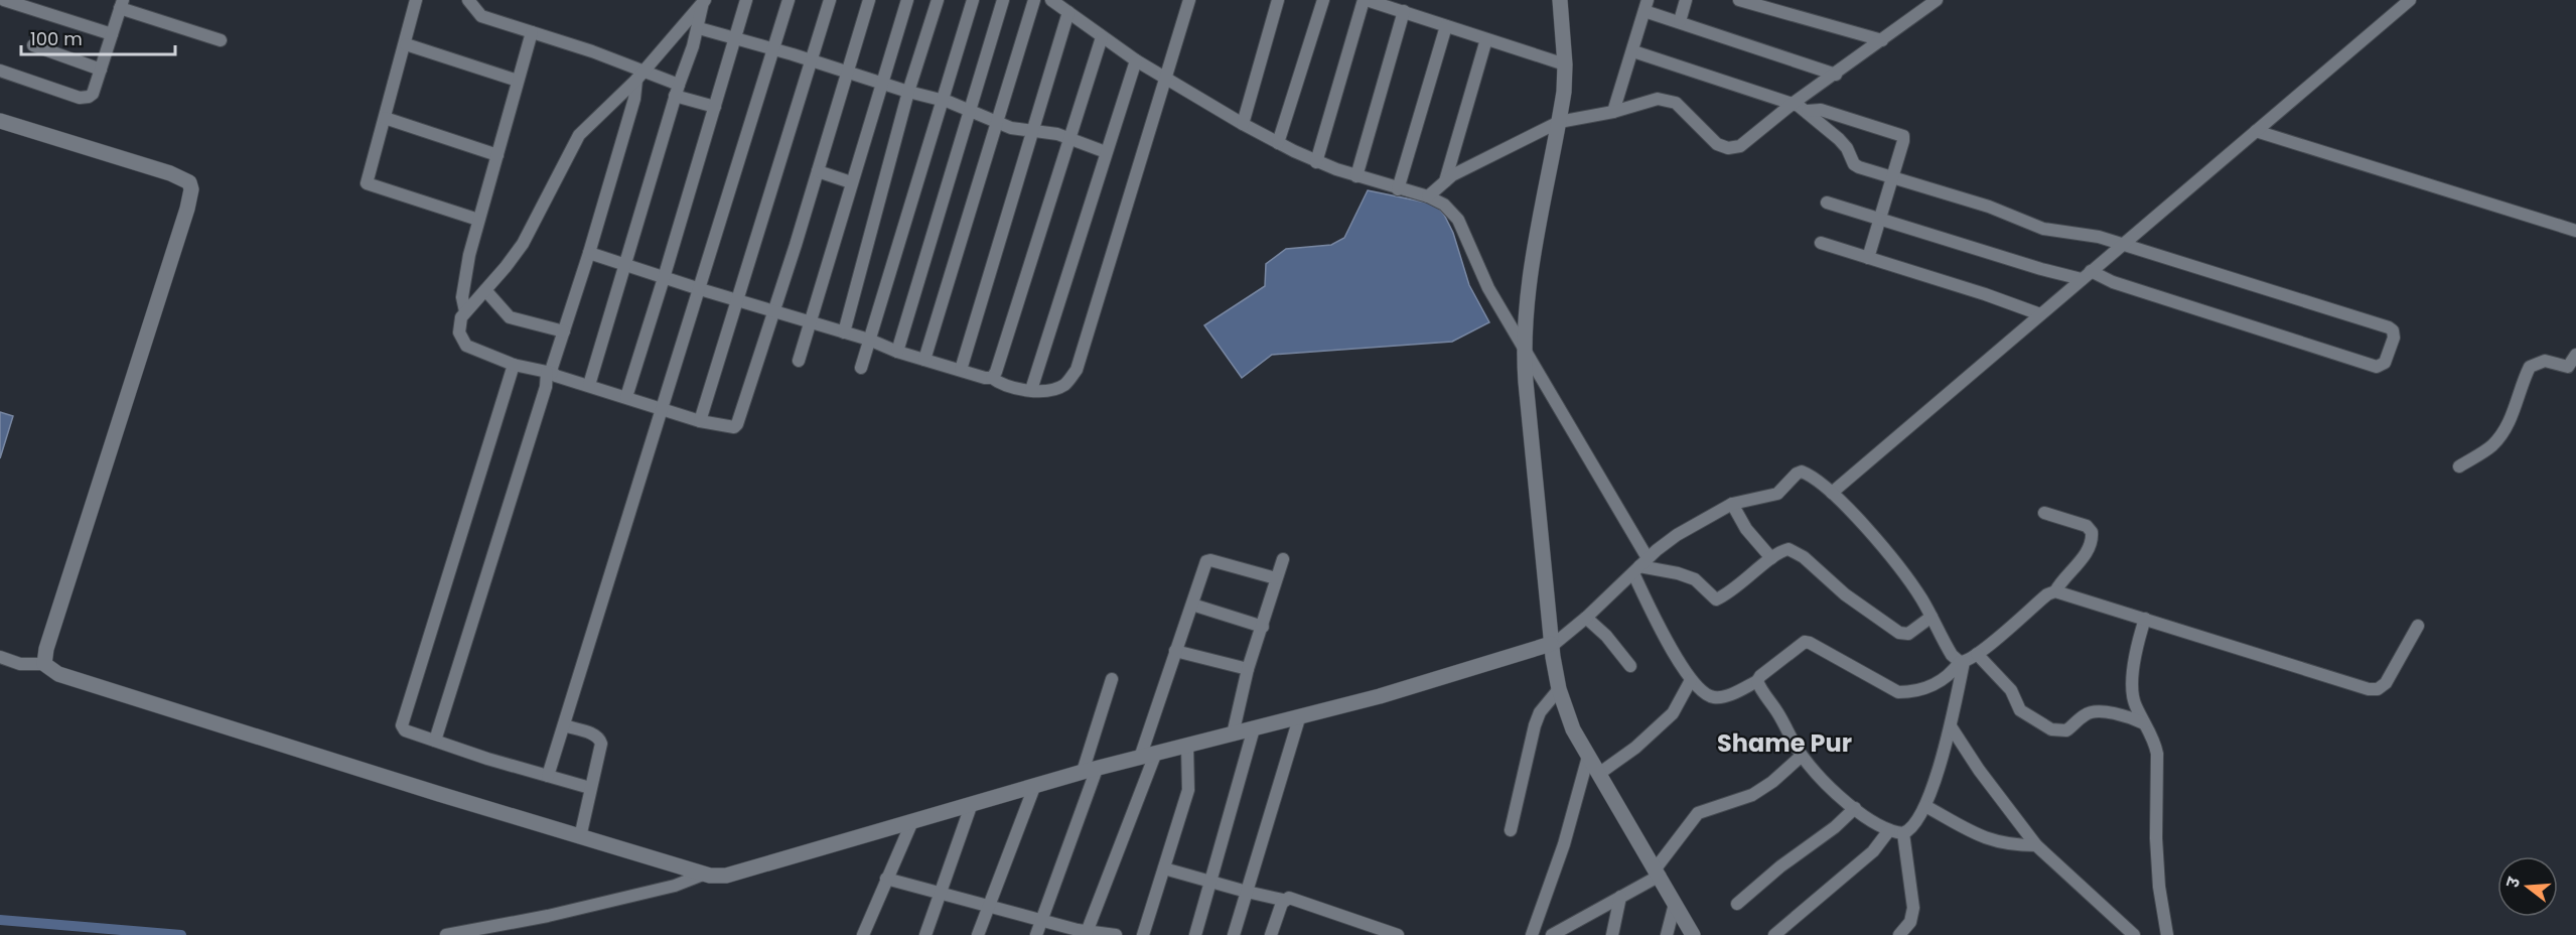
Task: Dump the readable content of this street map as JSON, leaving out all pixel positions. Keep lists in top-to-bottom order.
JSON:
{
  "districts": ["Shame Pur"],
  "scale_bar": "100 m",
  "north": "left"
}
